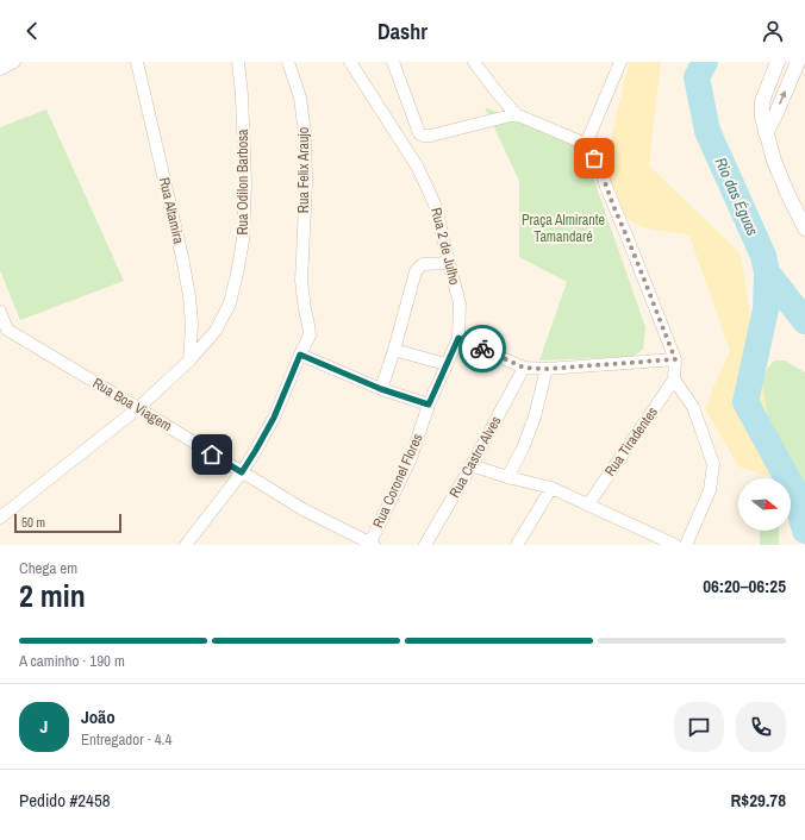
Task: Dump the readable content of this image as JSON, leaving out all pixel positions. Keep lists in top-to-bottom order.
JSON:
{
  "streets": {
    "street": [
      "Rua Felix Araujo",
      "Rua Odilon Barbosa",
      "Rua Altamira",
      "Rua 2 de Julho",
      "Rua Boa Viagem",
      "Rua Tiradentes",
      "Rua Castro Alves",
      "Rua Coronel Flores"
    ]
  },
  "crossings": [
    ["Rua Felix Araujo", "Rua Boa Viagem"],
    ["Rua Odilon Barbosa", "Rua Altamira"],
    ["Rua Odilon Barbosa", "Rua Boa Viagem"],
    ["Rua 2 de Julho", "Rua Coronel Flores"],
    ["Rua Boa Viagem", "Rua Coronel Flores"]
  ],
  "water": ["Rio das Éguas"],
  "parks": ["Praça Almirante Tamandaré"],
  "scale_bar": "50 m",
  "north": "right",
  "page": {
    "header": "Dashr",
    "scale": "50 m",
    "heading": ["2 min", "Chega em", "06:20–06:25"],
    "panel": [
      "João",
      "Entregador · 4.4",
      "Pedido #2458",
      "R$29.78"
    ],
    "bar": "A caminho · 190 m",
    "round": "J"
  }
}
